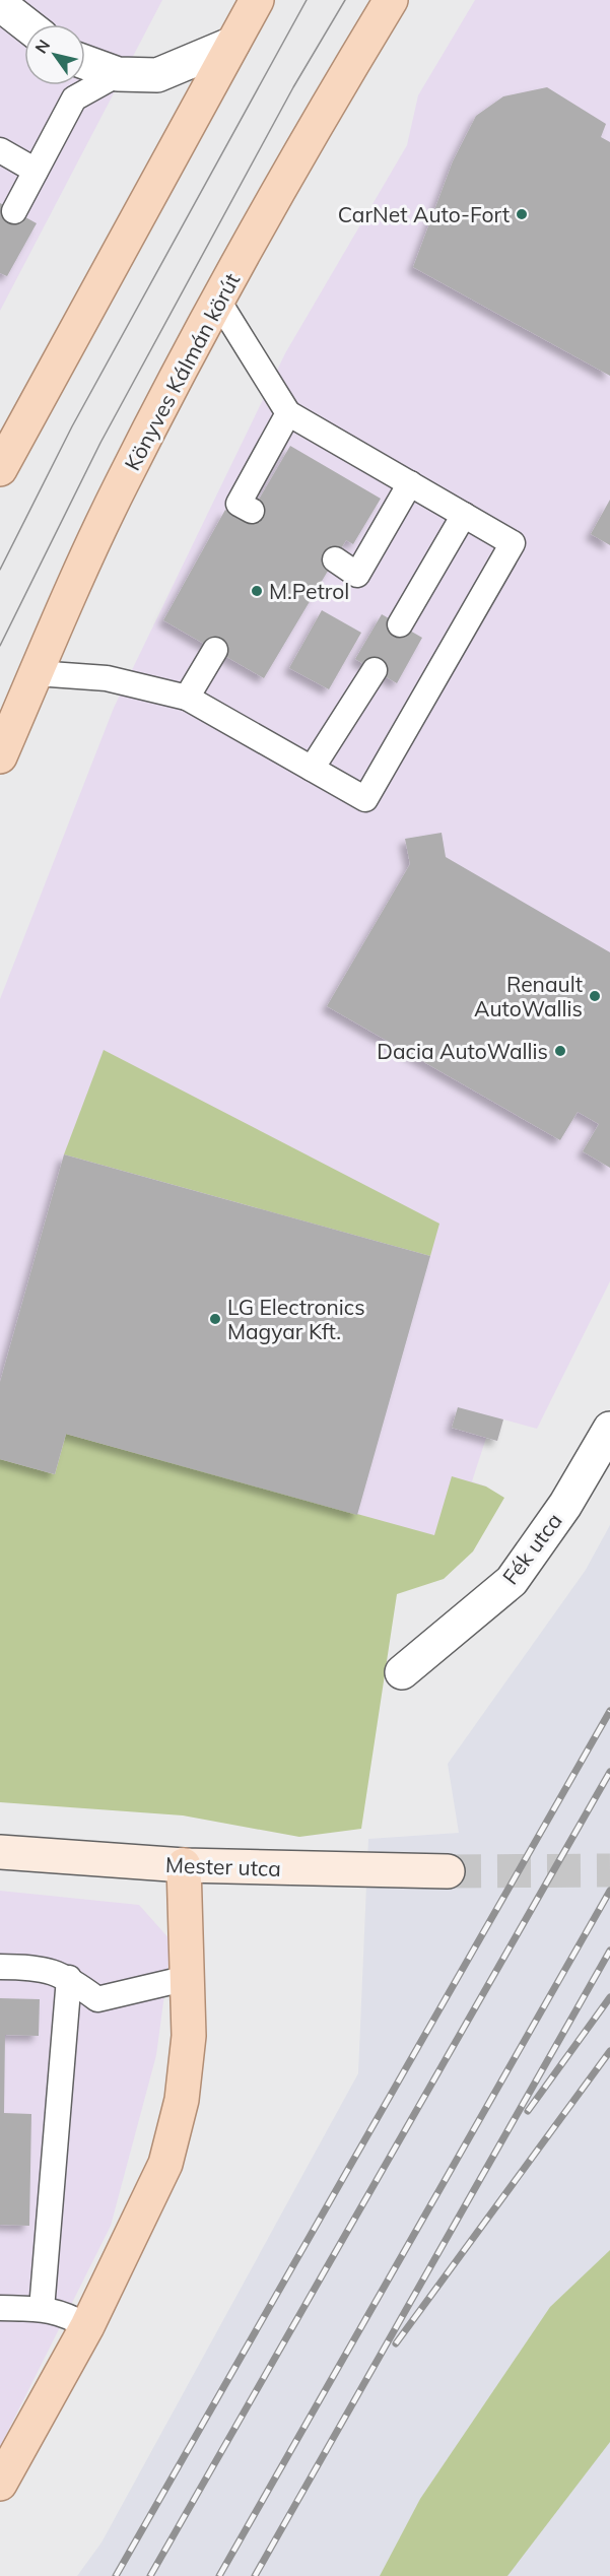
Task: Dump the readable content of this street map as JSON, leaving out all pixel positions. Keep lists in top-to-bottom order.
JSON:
{
  "streets": {
    "main road": ["Könyves Kálmán körút"],
    "street": ["Fék utca", "Mester utca"]
  },
  "places": [
    "CarNet Auto-Fort",
    "M.Petrol",
    "Renault AutoWallis",
    "Dacia AutoWallis",
    "LG Electronics Magyar Kft."
  ],
  "north": "top left"
}
